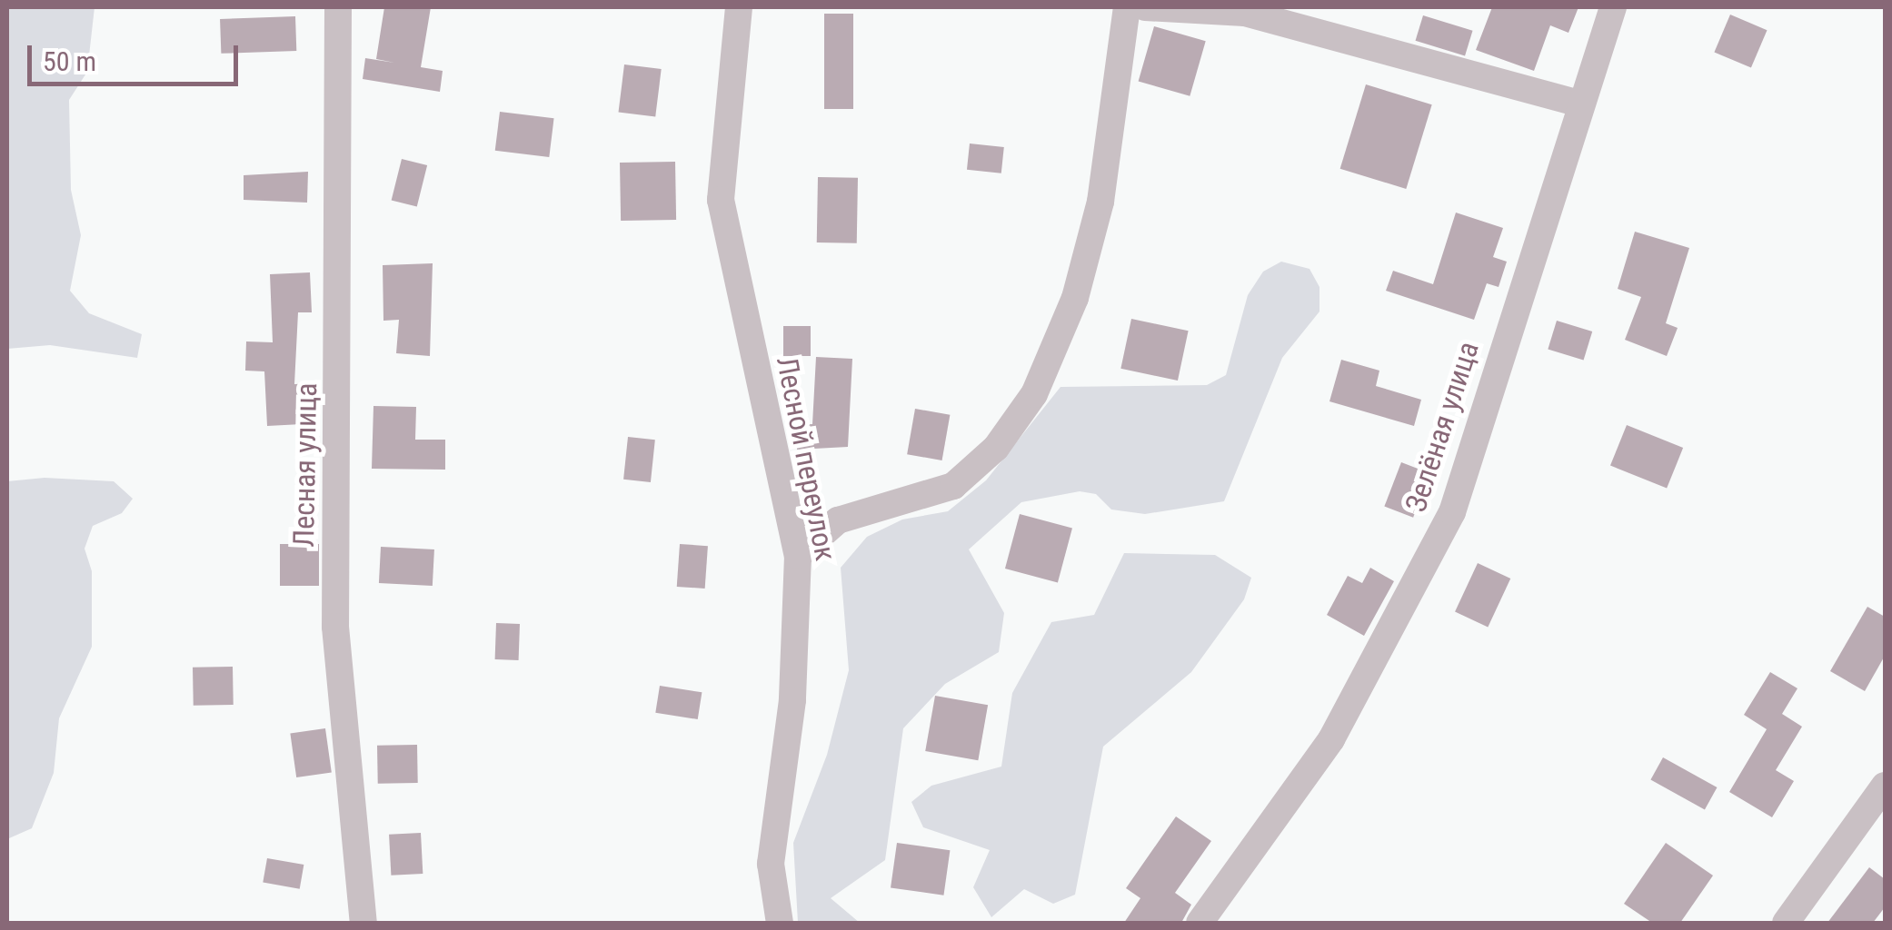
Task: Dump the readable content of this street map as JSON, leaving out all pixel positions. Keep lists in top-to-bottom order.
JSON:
{
  "streets": {
    "street": ["Зелёная улица", "Лесной переулок", "Лесная улица"]
  },
  "scale_bar": "50 m"
}
